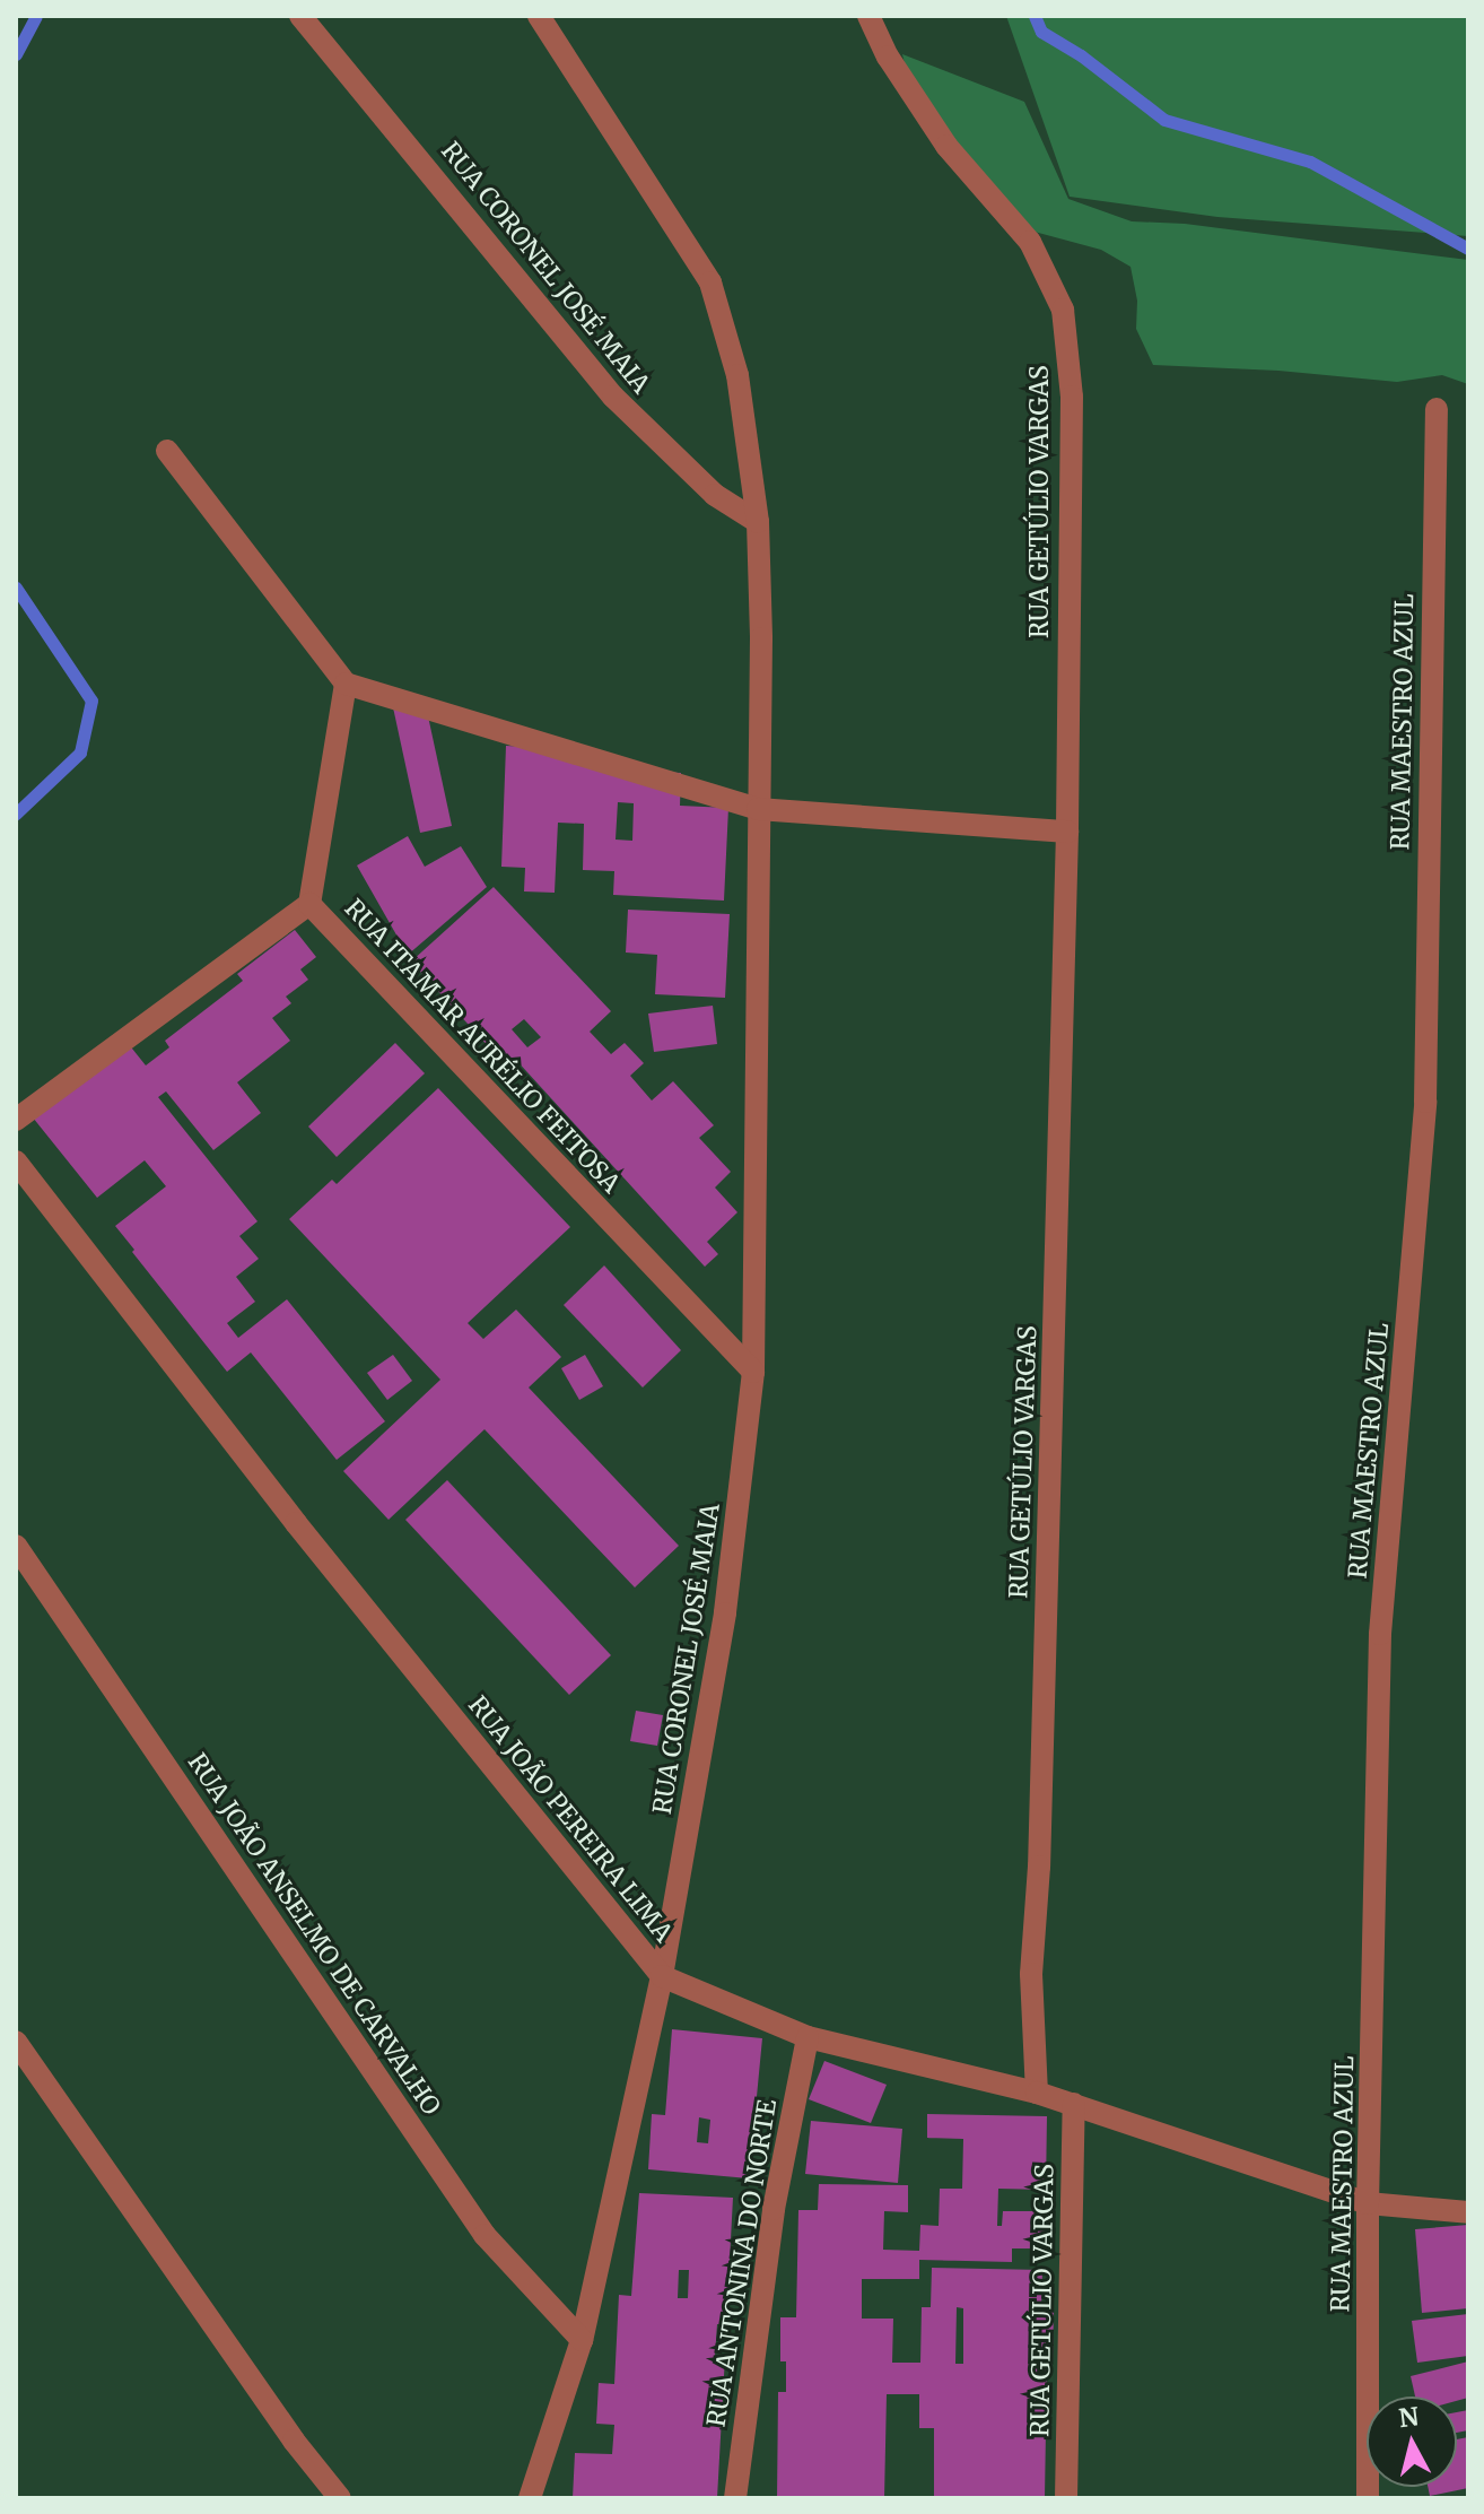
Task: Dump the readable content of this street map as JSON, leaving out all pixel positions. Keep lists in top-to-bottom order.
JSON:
{
  "streets": {
    "street": [
      "RUA CORONEL JOSÉ MAIA",
      "RUA GETÚLIO VARGAS",
      "RUA MAESTRO AZUL",
      "RUA ITAMAR AURÉLIO FEITOSA",
      "RUA JOÃO PEREIRA LIMA",
      "RUA JOÃO ANSELMO DE CARVALHO",
      "RUA ANTONINA DO NORTE"
    ]
  },
  "crossings": [
    ["RUA CORONEL JOSÉ MAIA", "RUA ITAMAR AURÉLIO FEITOSA"],
    ["RUA CORONEL JOSÉ MAIA", "RUA JOÃO PEREIRA LIMA"],
    ["RUA CORONEL JOSÉ MAIA", "RUA JOÃO ANSELMO DE CARVALHO"],
    ["RUA GETÚLIO VARGAS", "RUA JOÃO PEREIRA LIMA"],
    ["RUA MAESTRO AZUL", "RUA JOÃO PEREIRA LIMA"],
    ["RUA JOÃO PEREIRA LIMA", "RUA ANTONINA DO NORTE"]
  ],
  "north": "top"
}
